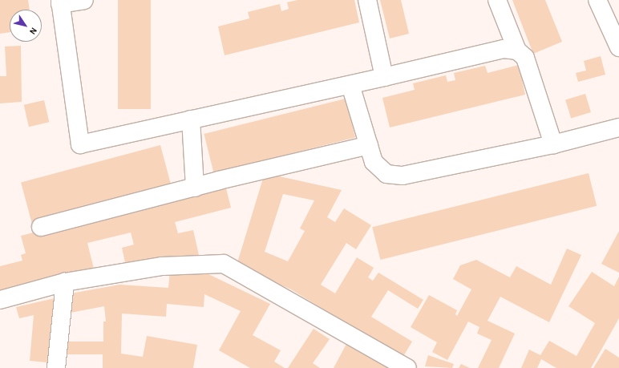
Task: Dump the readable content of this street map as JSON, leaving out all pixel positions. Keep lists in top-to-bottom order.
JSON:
{
  "north": "bottom right"
}
